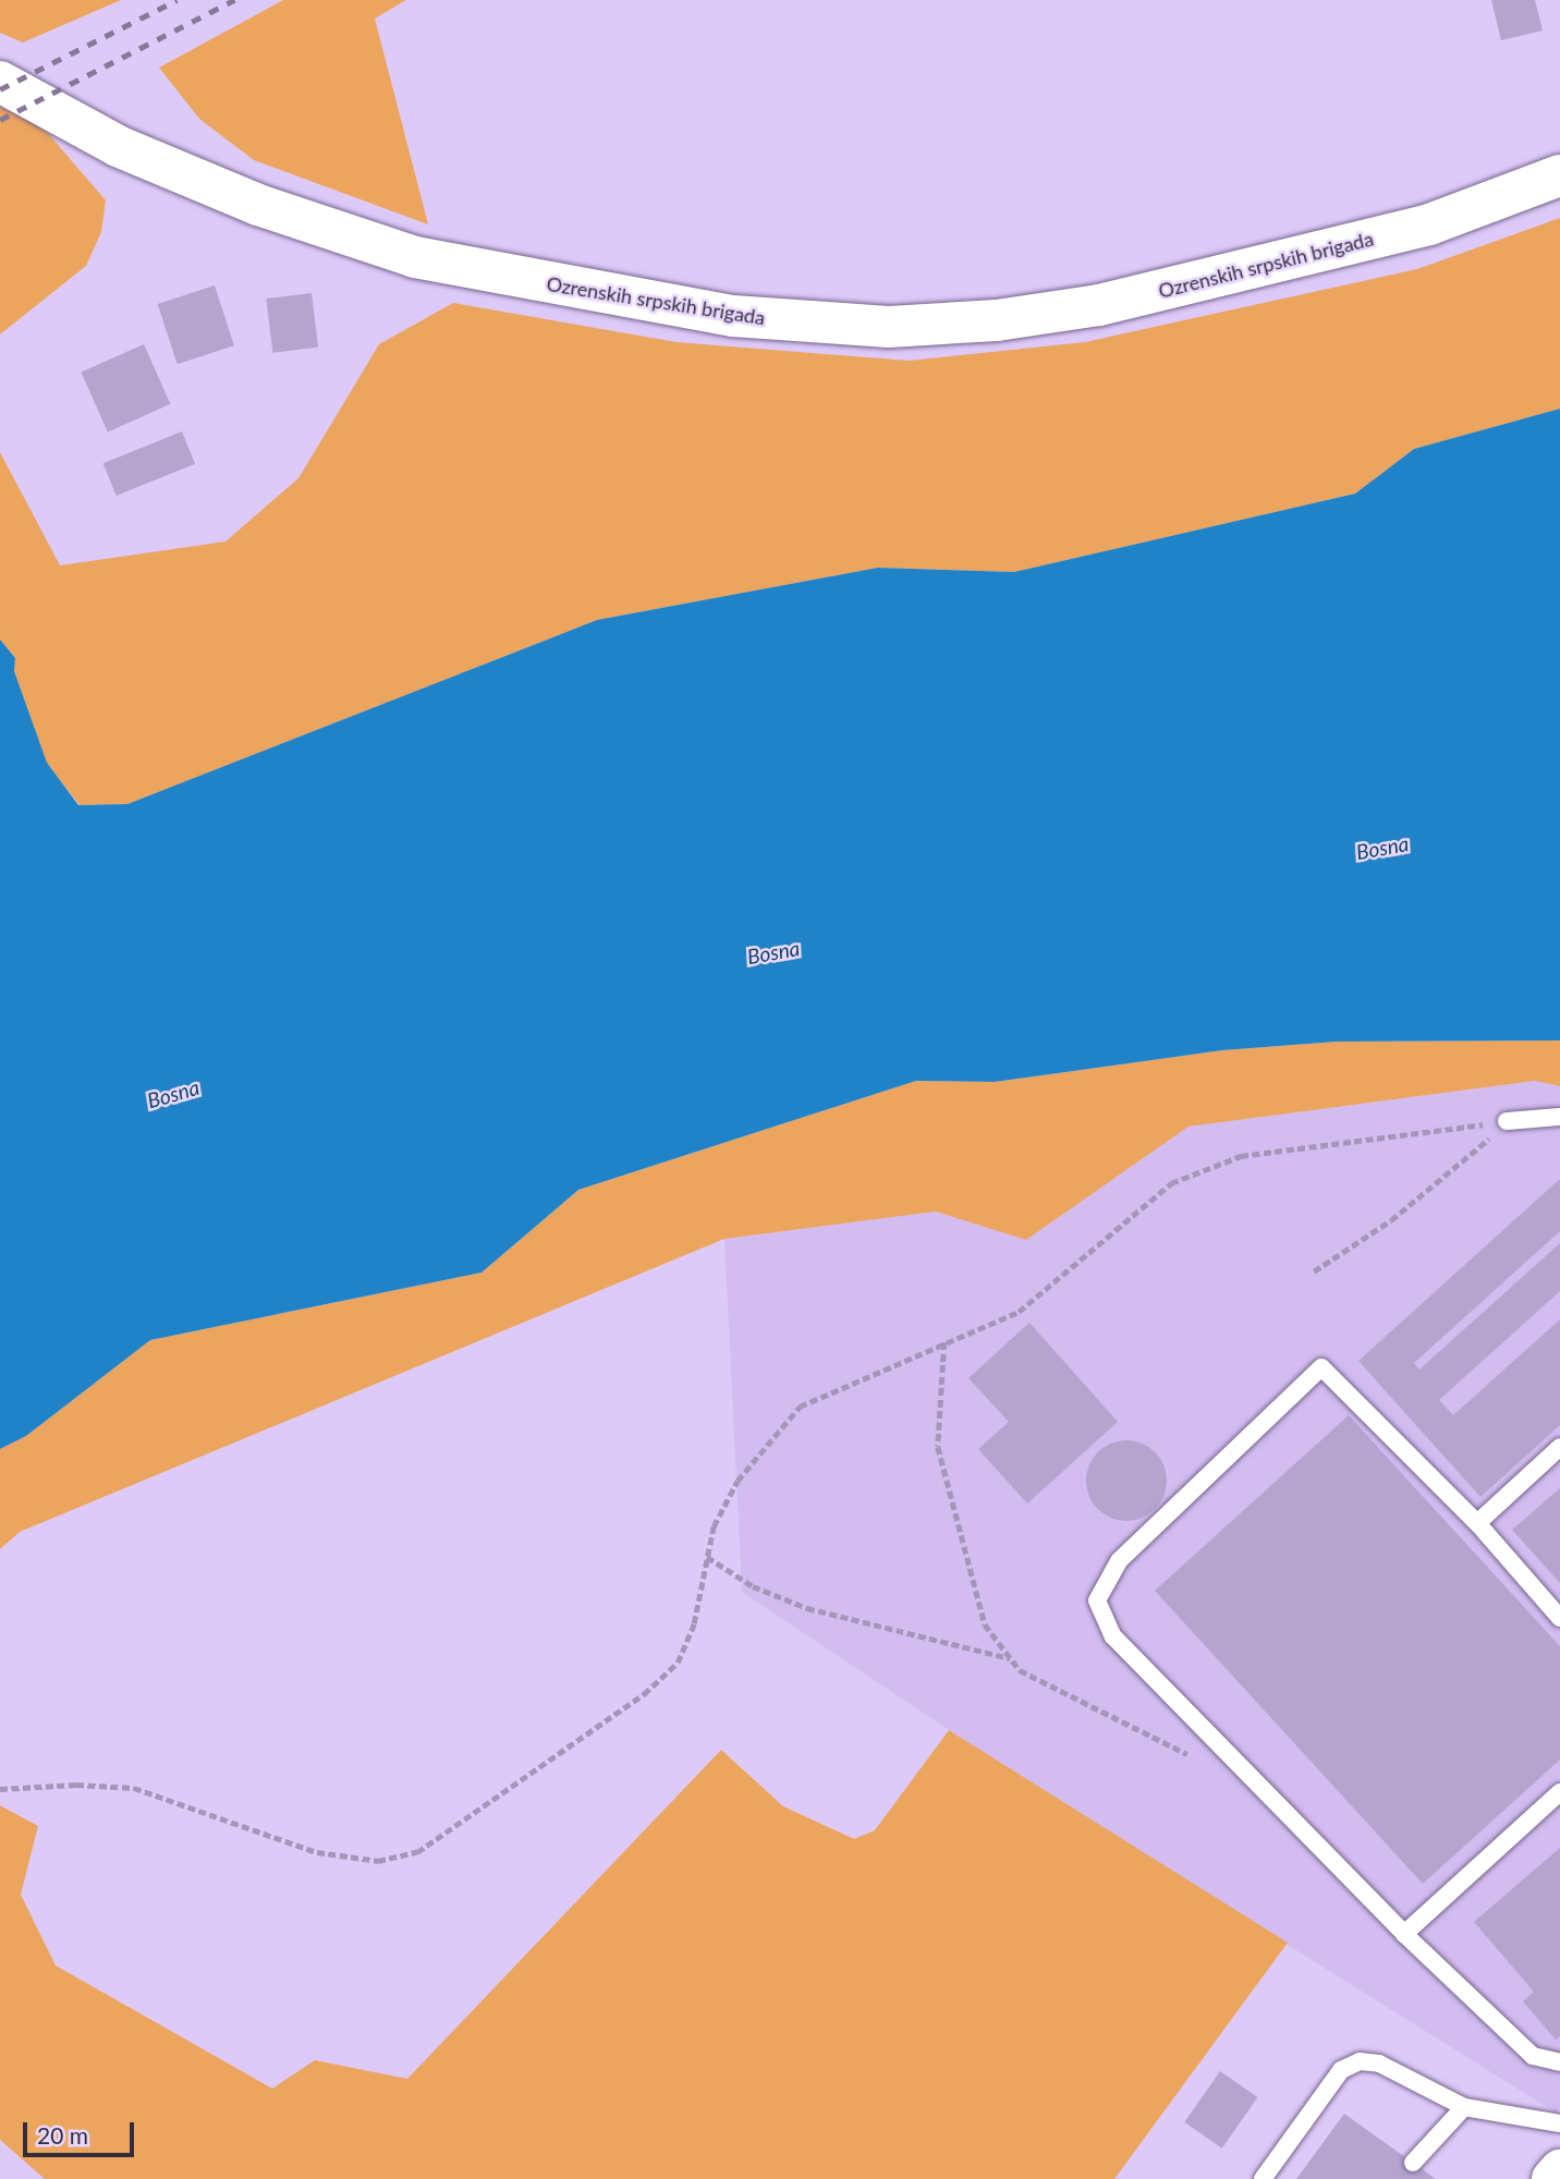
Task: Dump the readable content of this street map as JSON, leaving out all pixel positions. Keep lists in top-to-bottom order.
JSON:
{
  "streets": {
    "main road": ["Ozrenskih srpskih brigada"]
  },
  "water": ["Bosna"],
  "scale_bar": "20 m"
}
